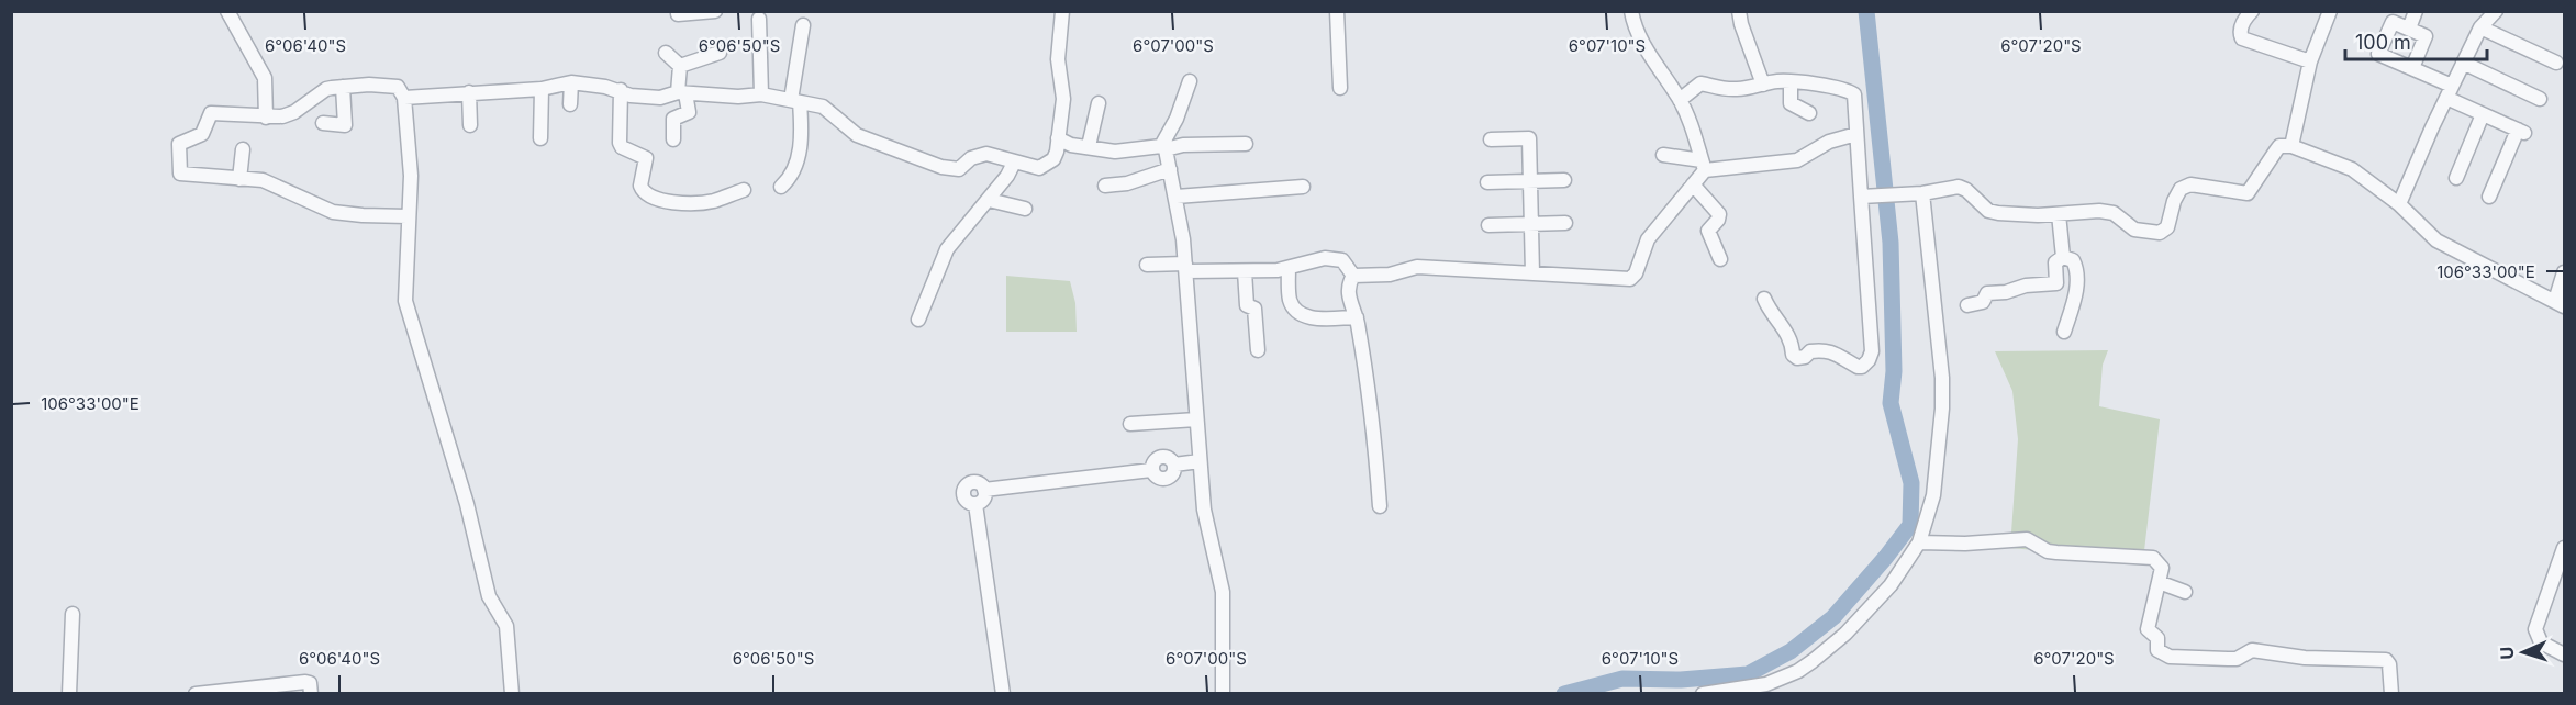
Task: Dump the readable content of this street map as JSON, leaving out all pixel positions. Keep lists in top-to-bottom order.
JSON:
{
  "scale_bar": "100 m",
  "north": "left",
  "coordinates": [
    "6°06'40\"S",
    "6°06'50\"S",
    "6°07'00\"S",
    "6°07'10\"S",
    "6°07'20\"S",
    "106°33'00\"E"
  ]
}
